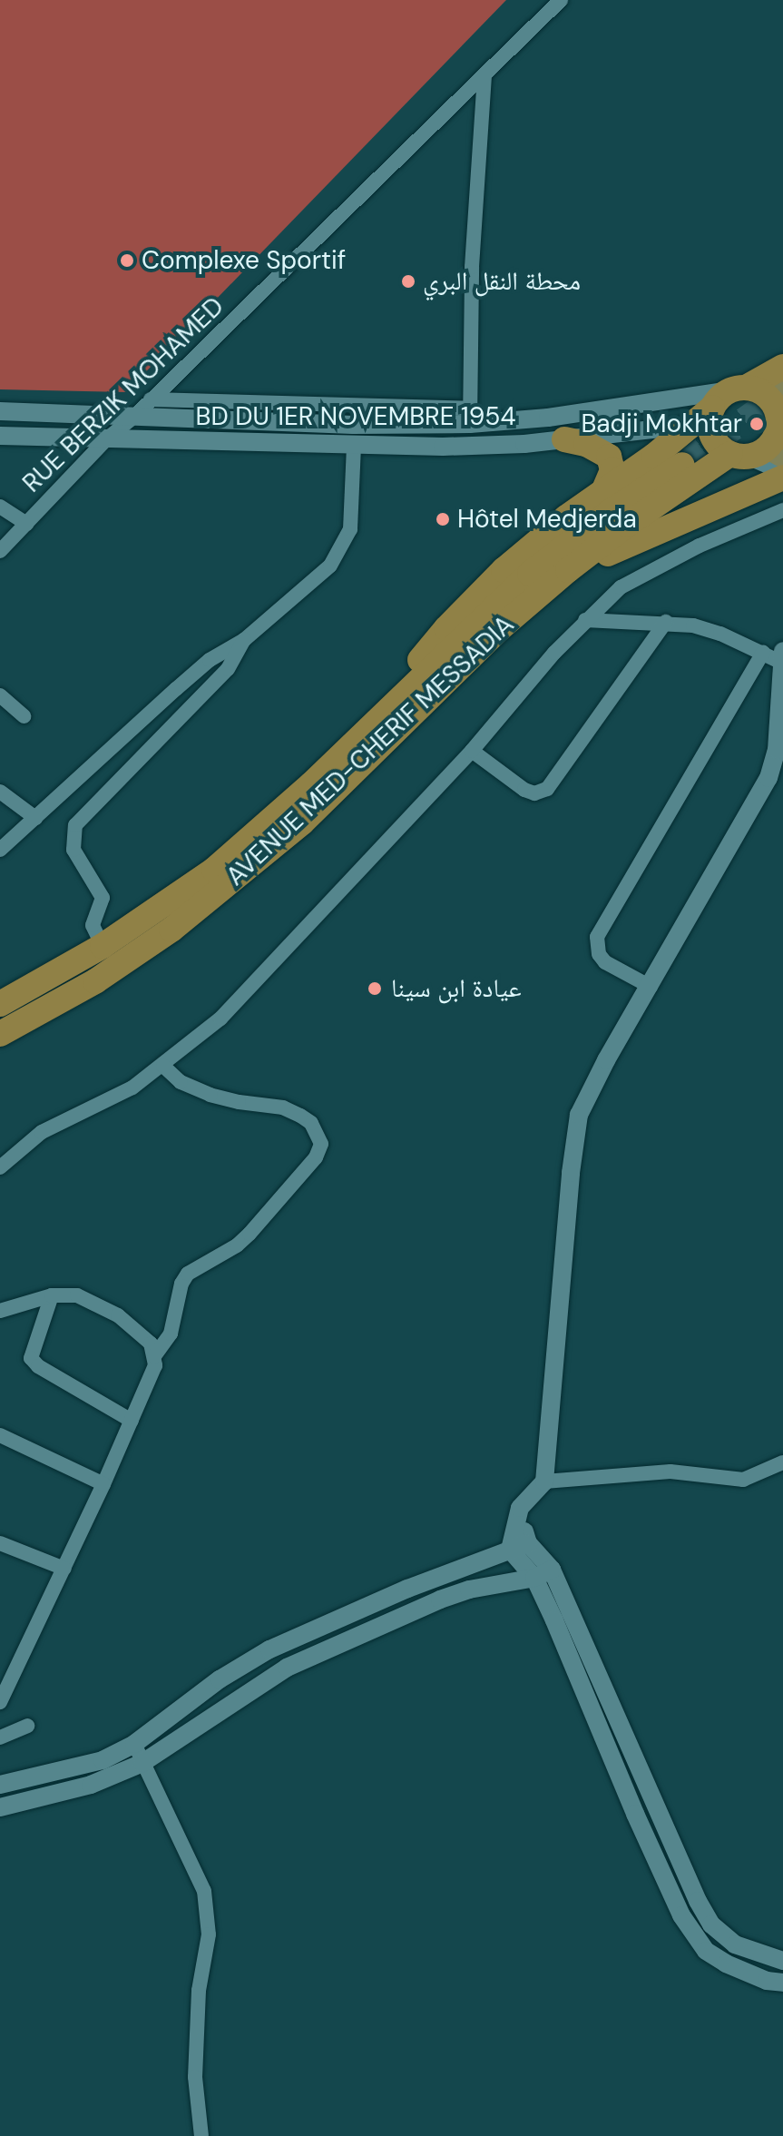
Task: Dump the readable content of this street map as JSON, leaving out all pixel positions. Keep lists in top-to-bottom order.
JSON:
{
  "streets": {
    "highway": ["AVENUE MED-CHERIF MESSADIA"],
    "street": ["RUE BERZIK MOHAMED", "BD DU 1ER NOVEMBRE 1954"]
  },
  "crossings": [
    ["RUE BERZIK MOHAMED", "BD DU 1ER NOVEMBRE 1954"]
  ],
  "places": [
    "Complexe Sportif",
    "محطة النقل البري",
    "Badji Mokhtar",
    "Hôtel Medjerda",
    "عيادة ابن سينا"
  ]
}
